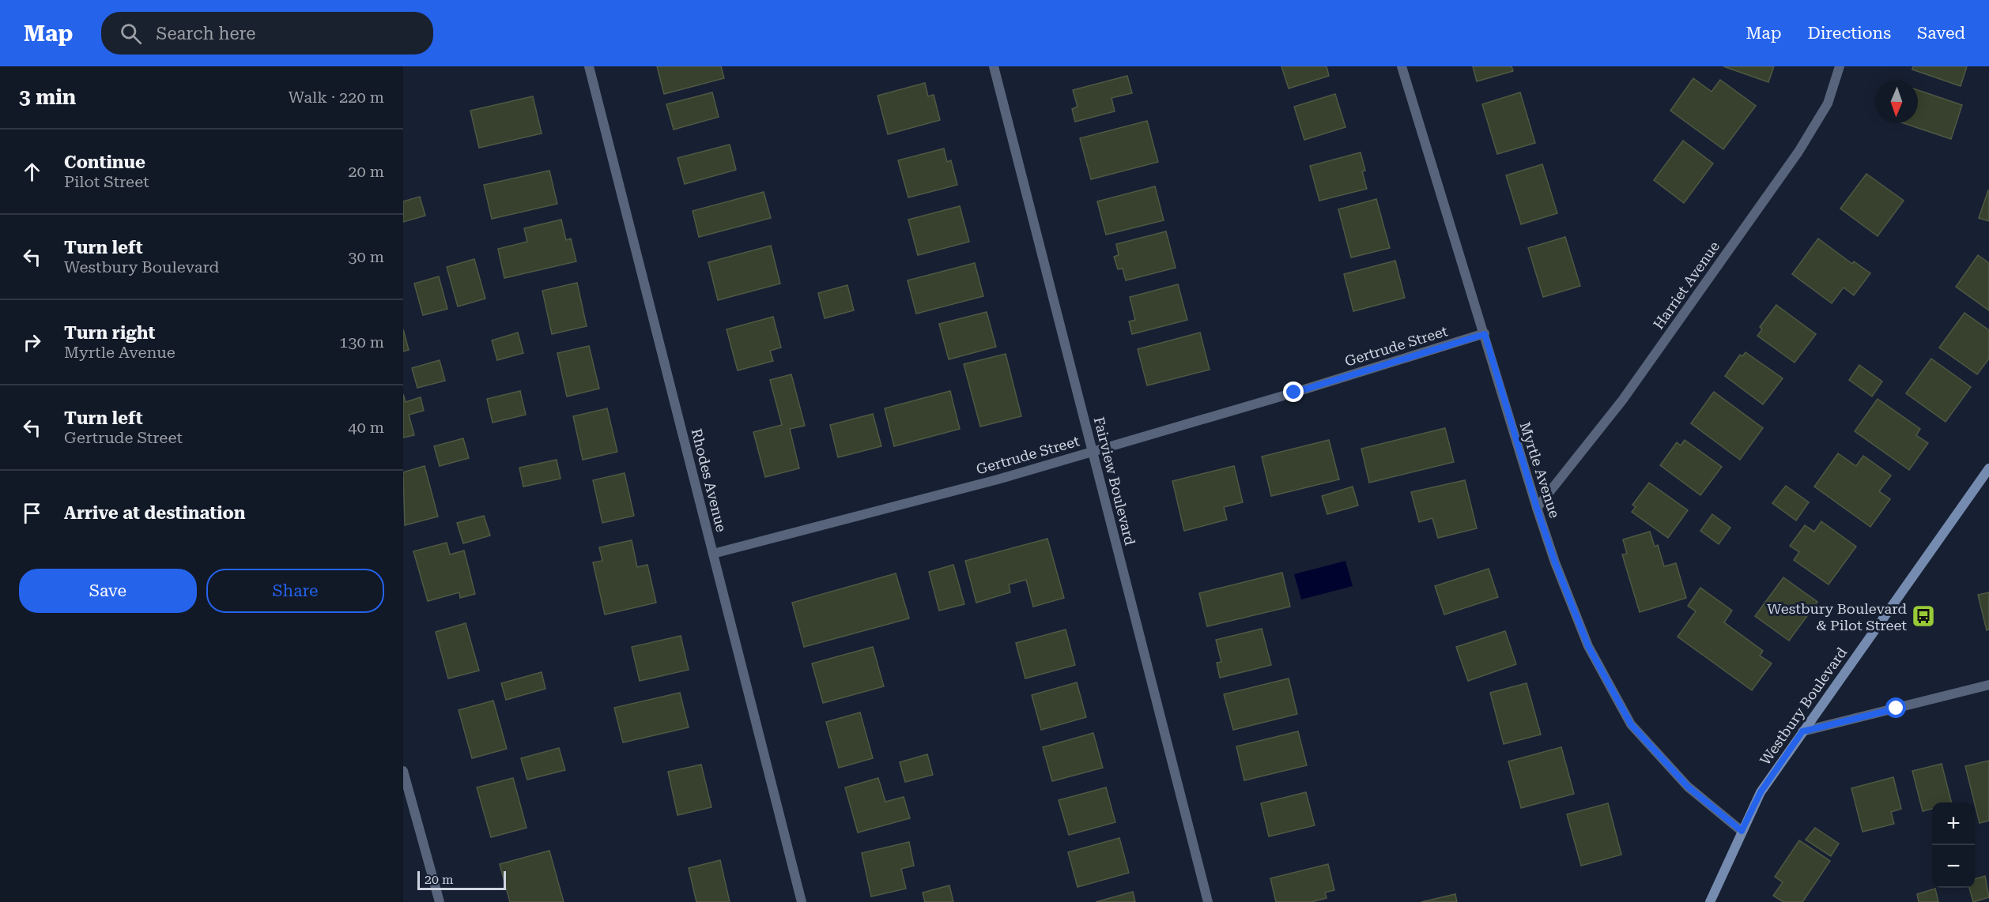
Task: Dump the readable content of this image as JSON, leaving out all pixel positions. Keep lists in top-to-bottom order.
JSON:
{
  "streets": {
    "street": [
      "Harriet Avenue",
      "Gertrude Street",
      "Myrtle Avenue",
      "Rhodes Avenue",
      "Fairview Boulevard",
      "Westbury Boulevard"
    ]
  },
  "crossings": [
    ["Harriet Avenue", "Myrtle Avenue"],
    ["Gertrude Street", "Myrtle Avenue"],
    ["Gertrude Street", "Rhodes Avenue"],
    ["Gertrude Street", "Fairview Boulevard"],
    ["Myrtle Avenue", "Westbury Boulevard"]
  ],
  "places": {
    "bus stop": ["Westbury Boulevard & Pilot Street"]
  },
  "scale_bar": "20 m",
  "north": "bottom",
  "page": {
    "header": "Map",
    "search": "Search here",
    "nav": ["Map", "Directions", "Saved"],
    "heading": ["3 min", "Walk · 220 m"],
    "list": [
      ["Continue", "Pilot Street", "20 m"],
      ["Turn left", "Westbury Boulevard", "30 m"],
      ["Turn right", "Myrtle Avenue", "130 m"],
      ["Turn left", "Gertrude Street", "40 m"],
      "Arrive at destination"
    ],
    "buttons": ["Save", "Share"],
    "map_buttons": ["+", "−"],
    "scale": "20 m"
  }
}
